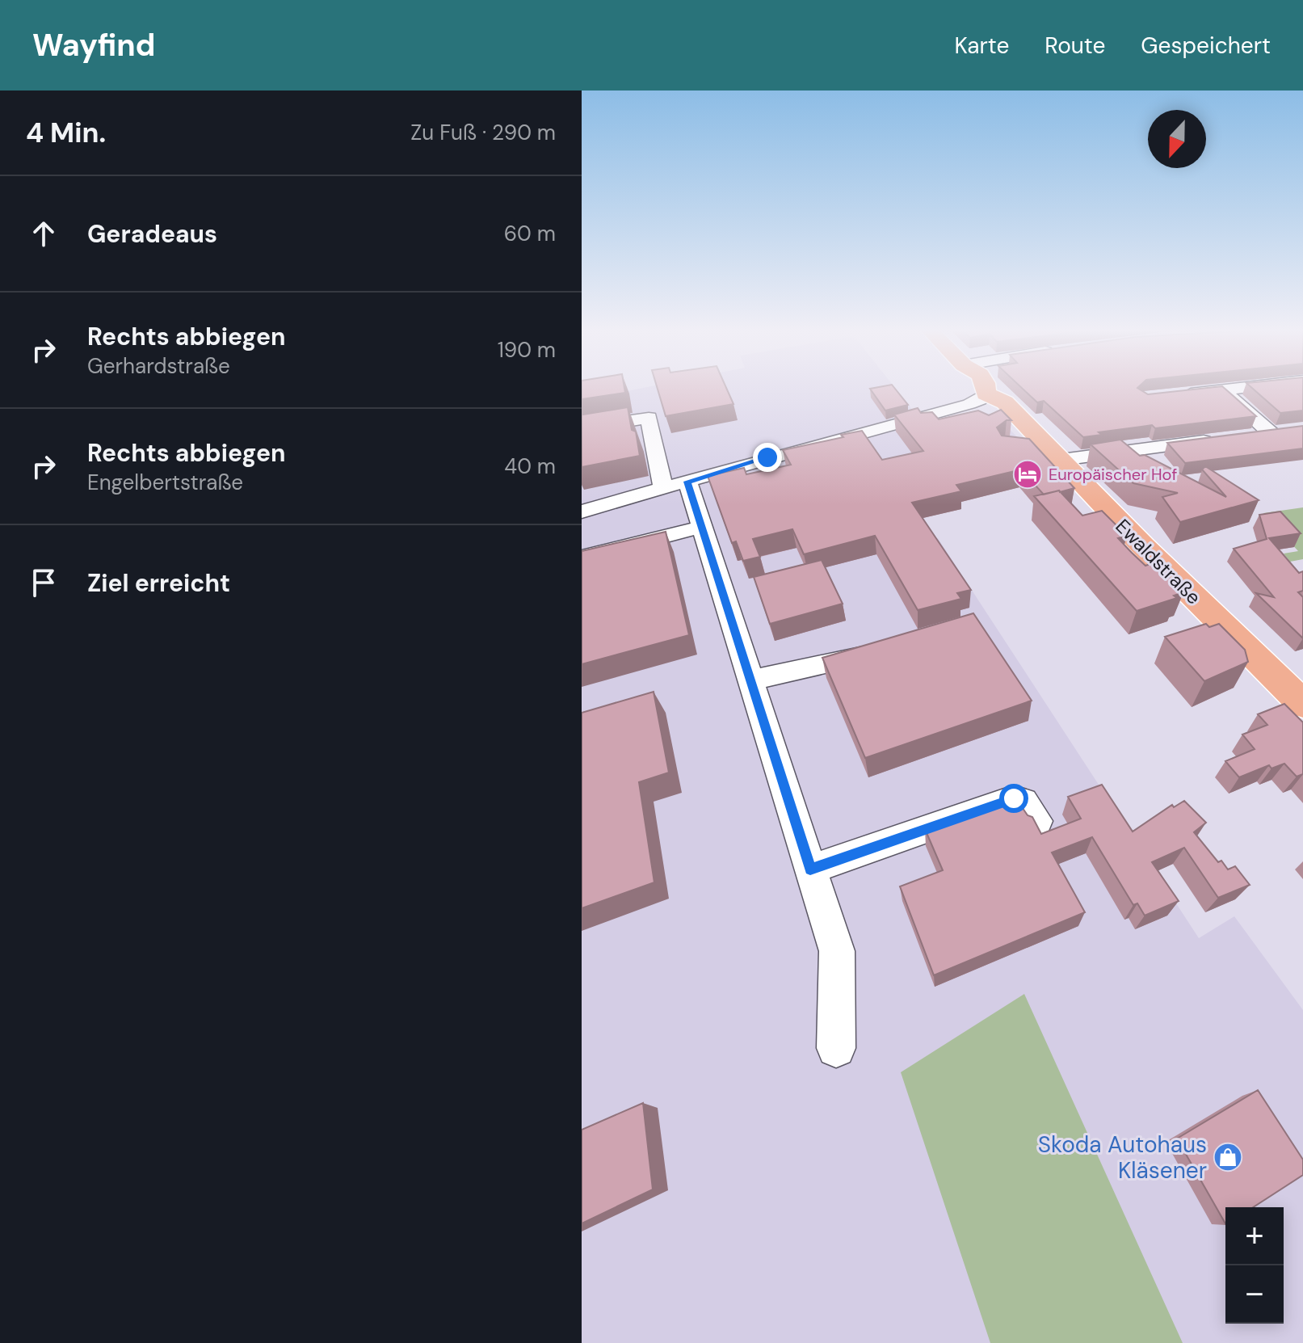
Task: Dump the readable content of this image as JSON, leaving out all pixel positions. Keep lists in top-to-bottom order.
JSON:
{
  "streets": {
    "main road": ["Ewaldstraße"]
  },
  "places": {
    "hotel": ["Europäischer Hof"],
    "shop": ["Skoda Autohaus Kläsener"]
  },
  "north": "bottom",
  "page": {
    "header": "Wayfind",
    "nav": ["Karte", "Route", "Gespeichert"],
    "heading": ["4 Min.", "Zu Fuß · 290 m"],
    "list": [
      ["Geradeaus", "60 m"],
      ["Rechts abbiegen", "Gerhardstraße", "190 m"],
      ["Rechts abbiegen", "Engelbertstraße", "40 m"],
      "Ziel erreicht"
    ],
    "map_buttons": ["+", "−"]
  }
}
